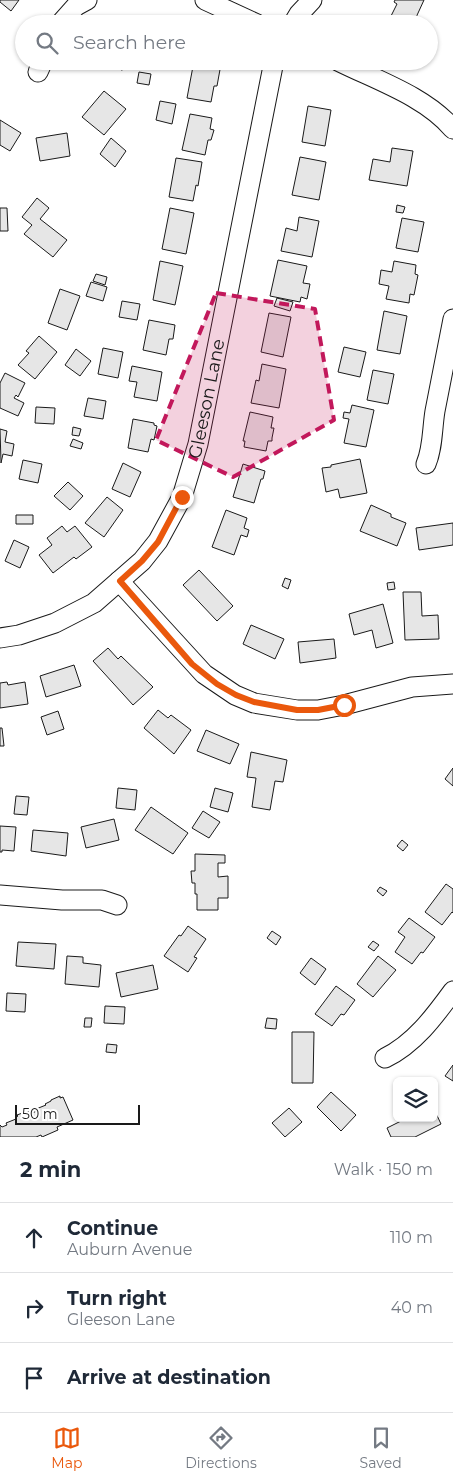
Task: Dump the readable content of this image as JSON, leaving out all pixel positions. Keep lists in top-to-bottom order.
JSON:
{
  "streets": {
    "street": ["Gleeson Lane"]
  },
  "scale_bar": "50 m",
  "page": {
    "search": "Search here",
    "scale": "50 m",
    "heading": ["2 min", "Walk · 150 m"],
    "list": [
      ["Continue", "Auburn Avenue", "110 m"],
      ["Turn right", "Gleeson Lane", "40 m"],
      "Arrive at destination"
    ],
    "nav": ["Map", "Directions", "Saved"]
  }
}
